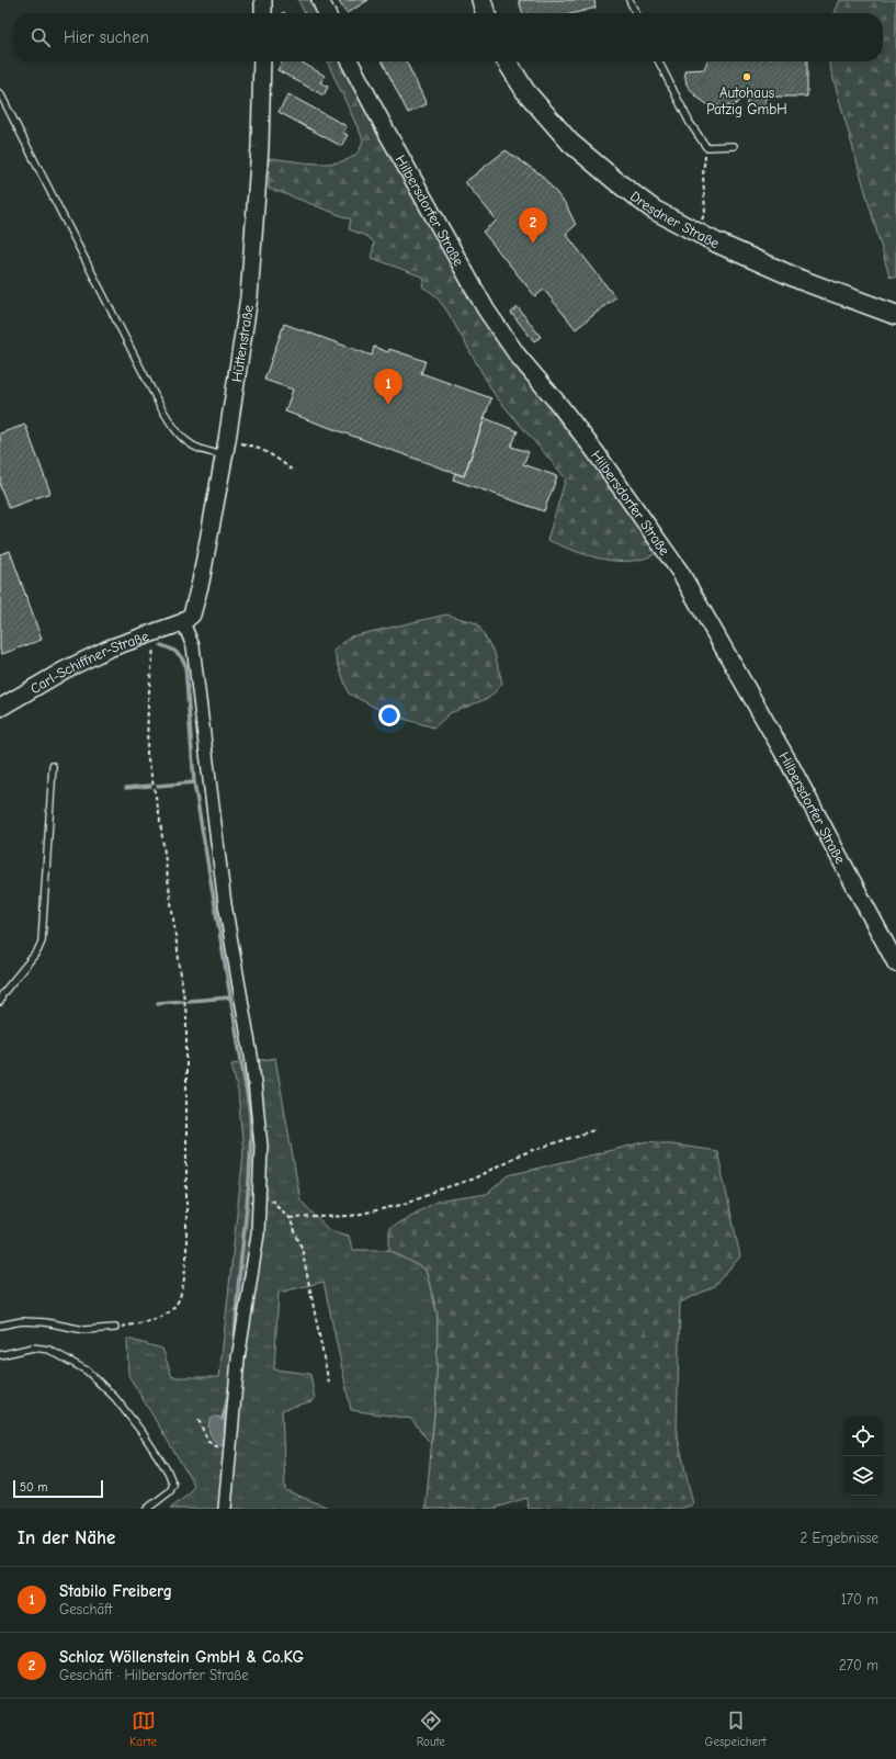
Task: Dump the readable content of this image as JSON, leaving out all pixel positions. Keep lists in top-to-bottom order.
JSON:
{
  "streets": {
    "main road": [
      "Hilbersdorfer Straße",
      "Dresdner Straße",
      "Hüttenstraße",
      "Carl-Schiffner-Straße"
    ]
  },
  "crossings": [
    ["Hüttenstraße", "Carl-Schiffner-Straße"]
  ],
  "places": ["Autohaus Patzig GmbH"],
  "scale_bar": "50 m",
  "page": {
    "search": "Hier suchen",
    "pins": ["2", "1"],
    "scale": "50 m",
    "heading": ["In der Nähe", "2 Ergebnisse"],
    "list": [
      {
        "mark": "1",
        "name": "Stabilo Freiberg",
        "note": "Geschäft",
        "value": "170 m"
      },
      {
        "mark": "2",
        "name": "Schloz Wöllenstein GmbH & Co.KG",
        "note": "Geschäft · Hilbersdorfer Straße",
        "value": "270 m"
      }
    ],
    "nav": ["Karte", "Route", "Gespeichert"]
  }
}
